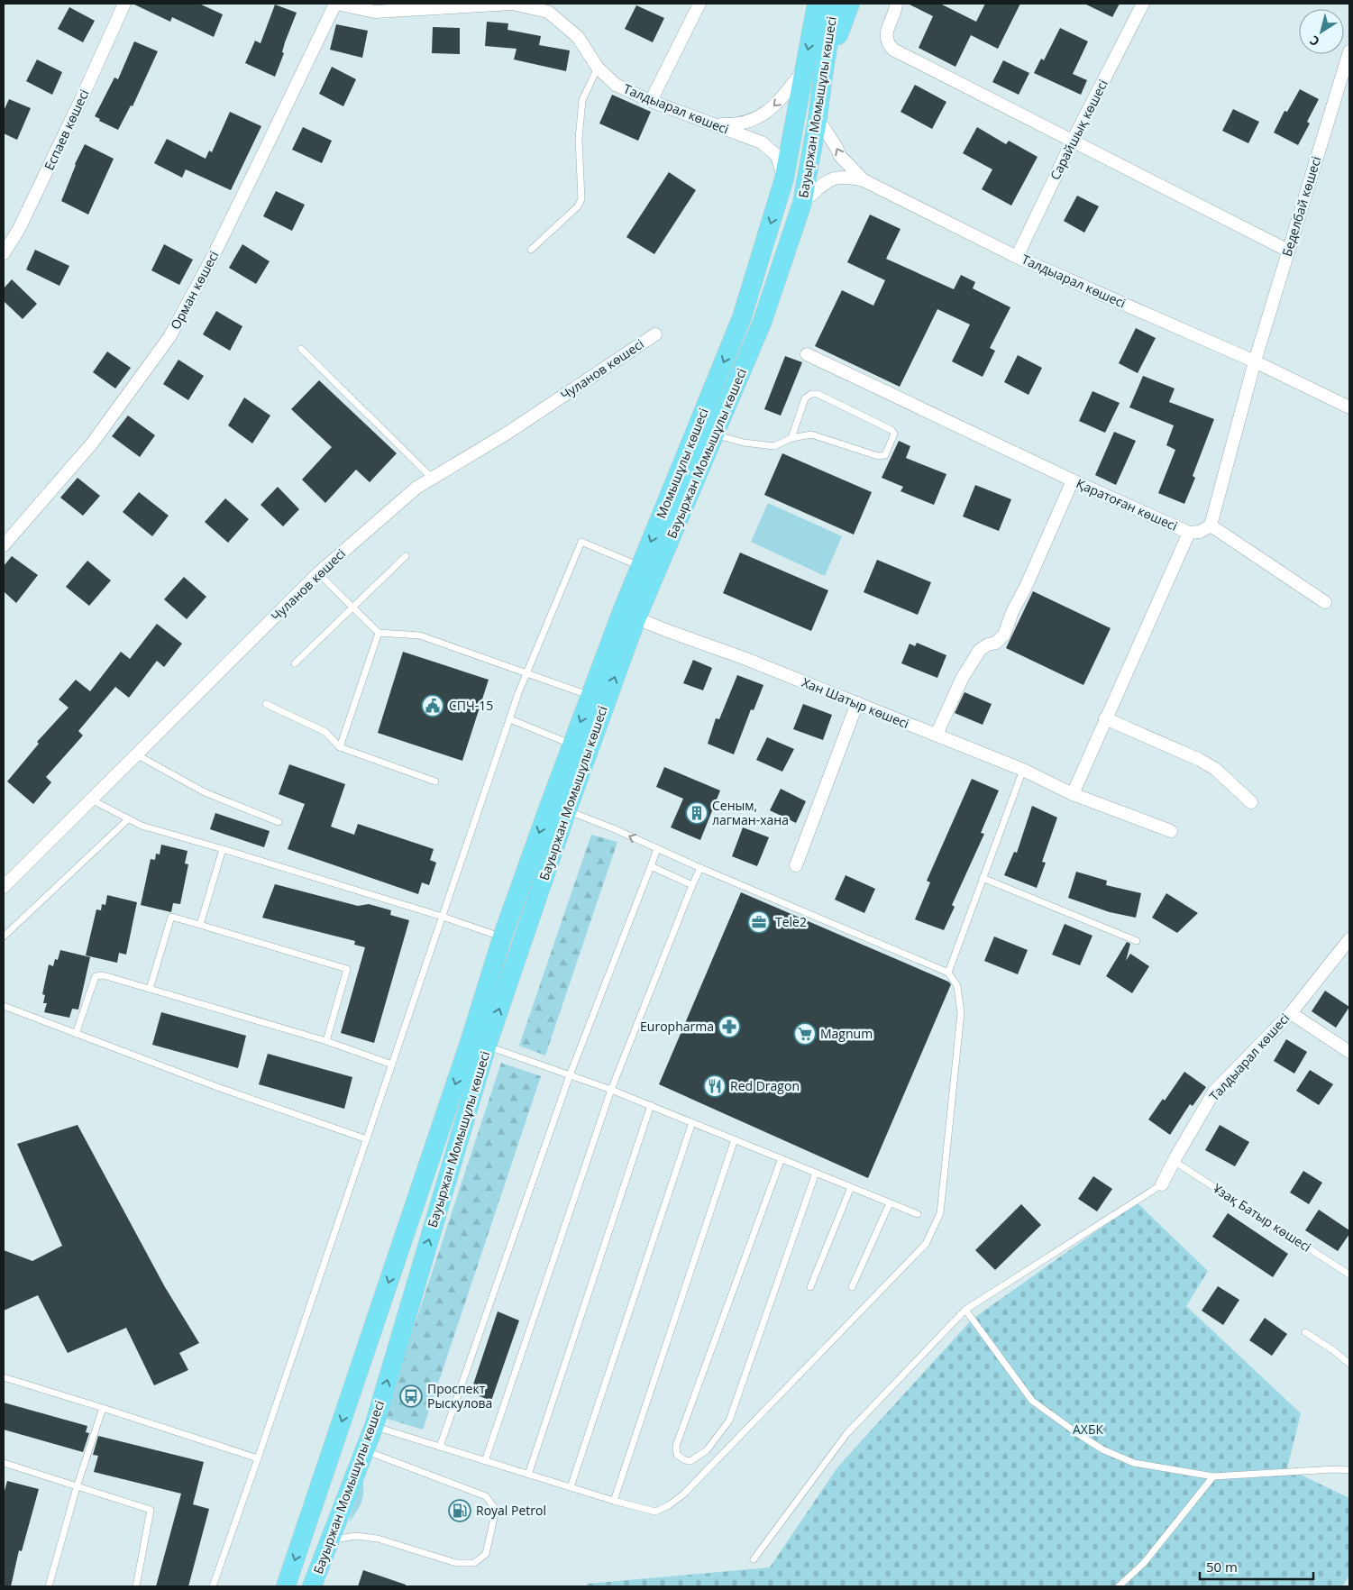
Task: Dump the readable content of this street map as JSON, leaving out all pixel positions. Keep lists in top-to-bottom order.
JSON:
{
  "streets": {
    "main road": ["Бауыржан Момышұлы көшесі", "Момышұлы көшесі"],
    "street": [
      "Талдыарал көшесі",
      "Еспаев көшесі",
      "Сарайшық көшесі",
      "Беделбай көшесі",
      "Орман көшесі",
      "Чуланов көшесі",
      "Қаратоған көшесі",
      "Хан Шатыр көшесі"
    ],
    "lane": ["Ұзақ Батыр көшесі"]
  },
  "crossings": [
    ["Бауыржан Момышұлы көшесі", "Талдыарал көшесі"],
    ["Бауыржан Момышұлы көшесі", "Момышұлы көшесі"],
    ["Бауыржан Момышұлы көшесі", "Хан Шатыр көшесі"],
    ["Талдыарал көшесі", "Сарайшық көшесі"],
    ["Талдыарал көшесі", "Беделбай көшесі"],
    ["Талдыарал көшесі", "Орман көшесі"],
    ["Талдыарал көшесі", "Момышұлы көшесі"],
    ["Талдыарал көшесі", "Ұзақ Батыр көшесі"],
    ["Қаратоған көшесі", "Хан Шатыр көшесі"]
  ],
  "one_way": ["Момышұлы көшесі"],
  "parks": ["АХБК"],
  "places": {
    "public building": ["СПЧ-15"],
    "building": ["Сеным, лагман-хана"],
    "office": ["Tele2"],
    "pharmacy": ["Europharma"],
    "supermarket": ["Magnum"],
    "restaurant": ["Red Dragon"],
    "bus stop": ["Проспект Рыскулова"],
    "fuel station": ["Royal Petrol"]
  },
  "scale_bar": "50 m",
  "north": "bottom left"
}
